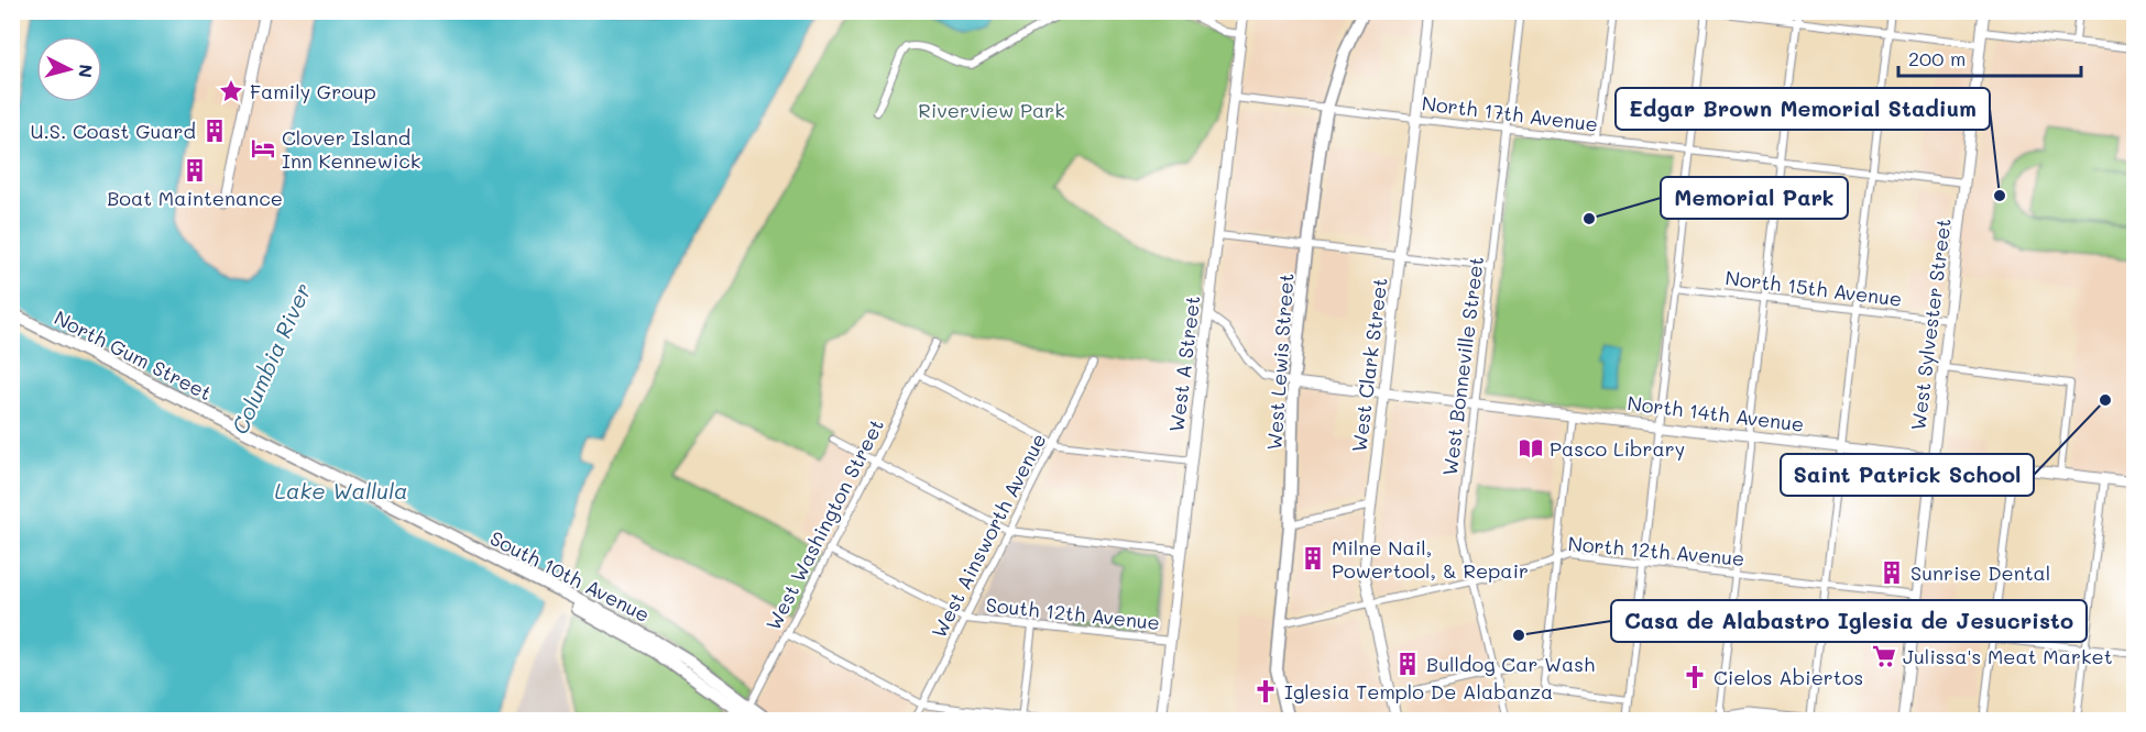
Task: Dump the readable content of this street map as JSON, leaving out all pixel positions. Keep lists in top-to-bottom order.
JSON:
{
  "streets": {
    "main road": ["North Gum Street", "West Lewis Street", "South 10th Avenue"],
    "street": [
      "North 17th Avenue",
      "North 15th Avenue",
      "West Sylvester Street",
      "West A Street",
      "West Clark Street",
      "West Bonneville Street",
      "North 14th Avenue",
      "West Washington Street",
      "West Ainsworth Avenue",
      "North 12th Avenue",
      "South 12th Avenue"
    ]
  },
  "crossings": [
    ["North 17th Avenue", "West Sylvester Street"],
    ["North 17th Avenue", "West Lewis Street"],
    ["North 17th Avenue", "West A Street"],
    ["North 17th Avenue", "West Clark Street"],
    ["North 17th Avenue", "West Bonneville Street"],
    ["North 15th Avenue", "West Sylvester Street"],
    ["West Sylvester Street", "North 14th Avenue"],
    ["West Sylvester Street", "North 12th Avenue"],
    ["North Gum Street", "South 10th Avenue"],
    ["West Lewis Street", "North 14th Avenue"],
    ["West Lewis Street", "North 12th Avenue"],
    ["West A Street", "South 12th Avenue"],
    ["West Clark Street", "North 14th Avenue"],
    ["West Clark Street", "North 12th Avenue"],
    ["West Bonneville Street", "North 14th Avenue"],
    ["West Bonneville Street", "North 12th Avenue"],
    ["West Washington Street", "South 10th Avenue"],
    ["West Washington Street", "South 12th Avenue"],
    ["West Ainsworth Avenue", "South 12th Avenue"]
  ],
  "water": ["Columbia River", "Lake Wallula"],
  "parks": ["Riverview Park"],
  "places": {
    "place": ["Family Group"],
    "building": [
      "U.S. Coast Guard",
      "Boat Maintenance",
      "Milne Nail, Powertool, & Repair",
      "Sunrise Dental",
      "Bulldog Car Wash"
    ],
    "hotel": ["Clover Island Inn Kennewick"],
    "other": [
      "Edgar Brown Memorial Stadium",
      "Memorial Park",
      "Saint Patrick School",
      "Casa de Alabastro Iglesia de Jesucristo"
    ],
    "library": ["Pasco Library"],
    "supermarket": ["Julissa's Meat Market"],
    "church": ["Cielos Abiertos", "Iglesia Templo De Alabanza"]
  },
  "scale_bar": "200 m",
  "north": "right"
}
